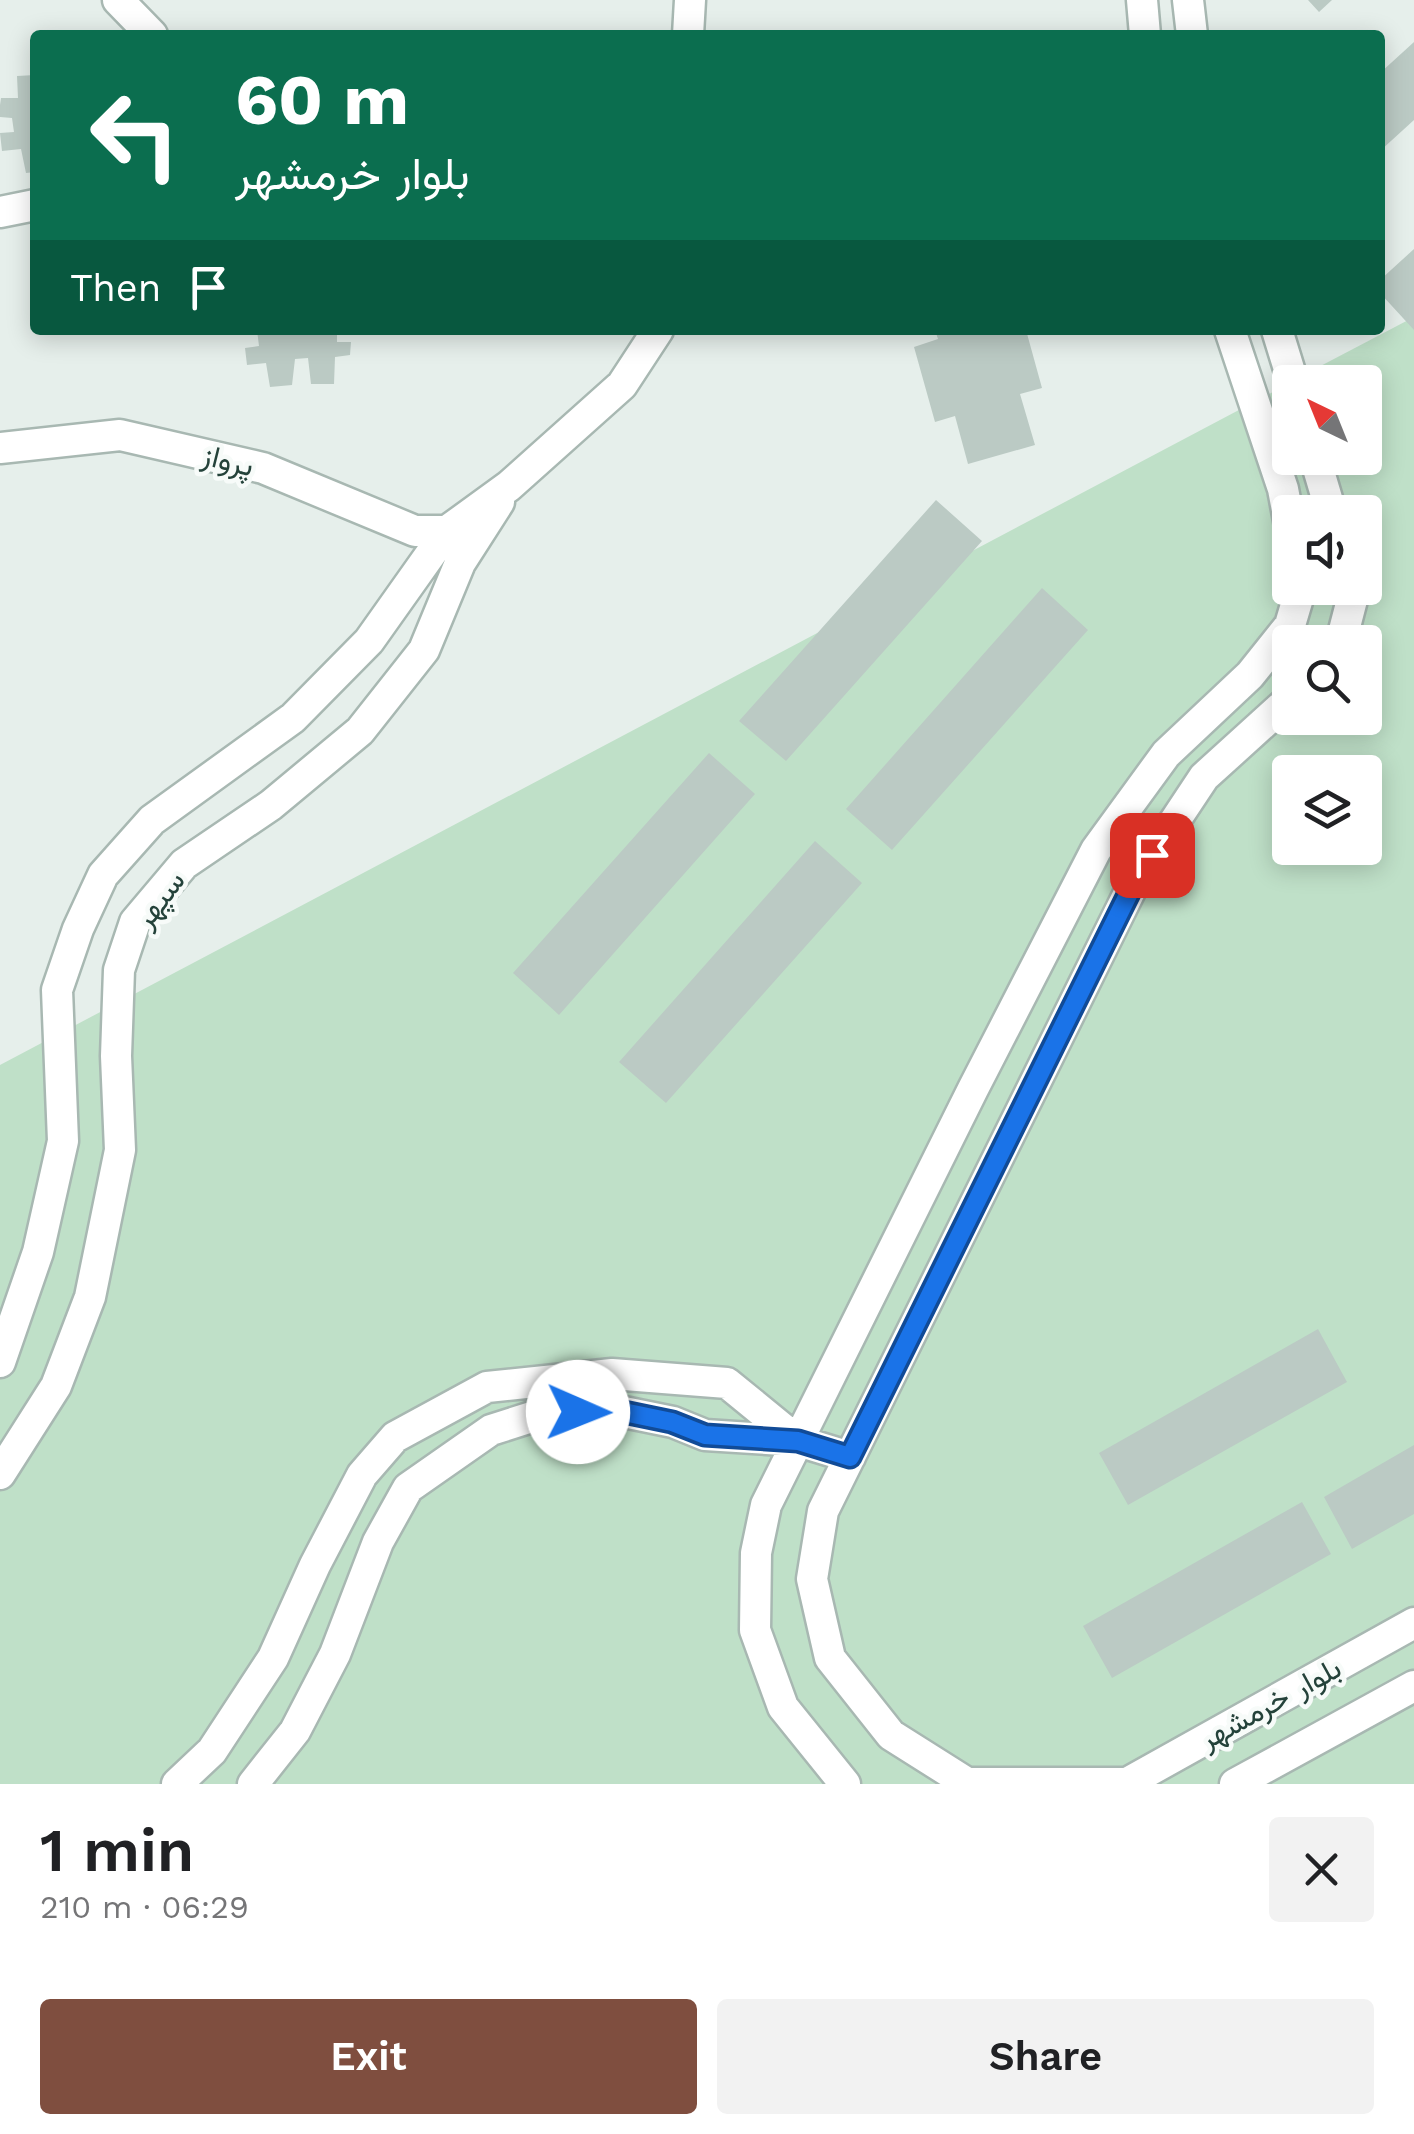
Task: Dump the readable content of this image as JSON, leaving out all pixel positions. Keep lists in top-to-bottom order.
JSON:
{
  "streets": {
    "street": ["پرواز", "سپهر", "بلوار خرمشهر"]
  },
  "crossings": [
    ["پرواز", "سپهر"]
  ],
  "north": "top left",
  "page": {
    "turn": ["60 m", "بلوار خرمشهر"],
    "then": "Then",
    "heading": ["1 min", "210 m · 06:29"],
    "buttons": ["Exit", "Share"]
  }
}
